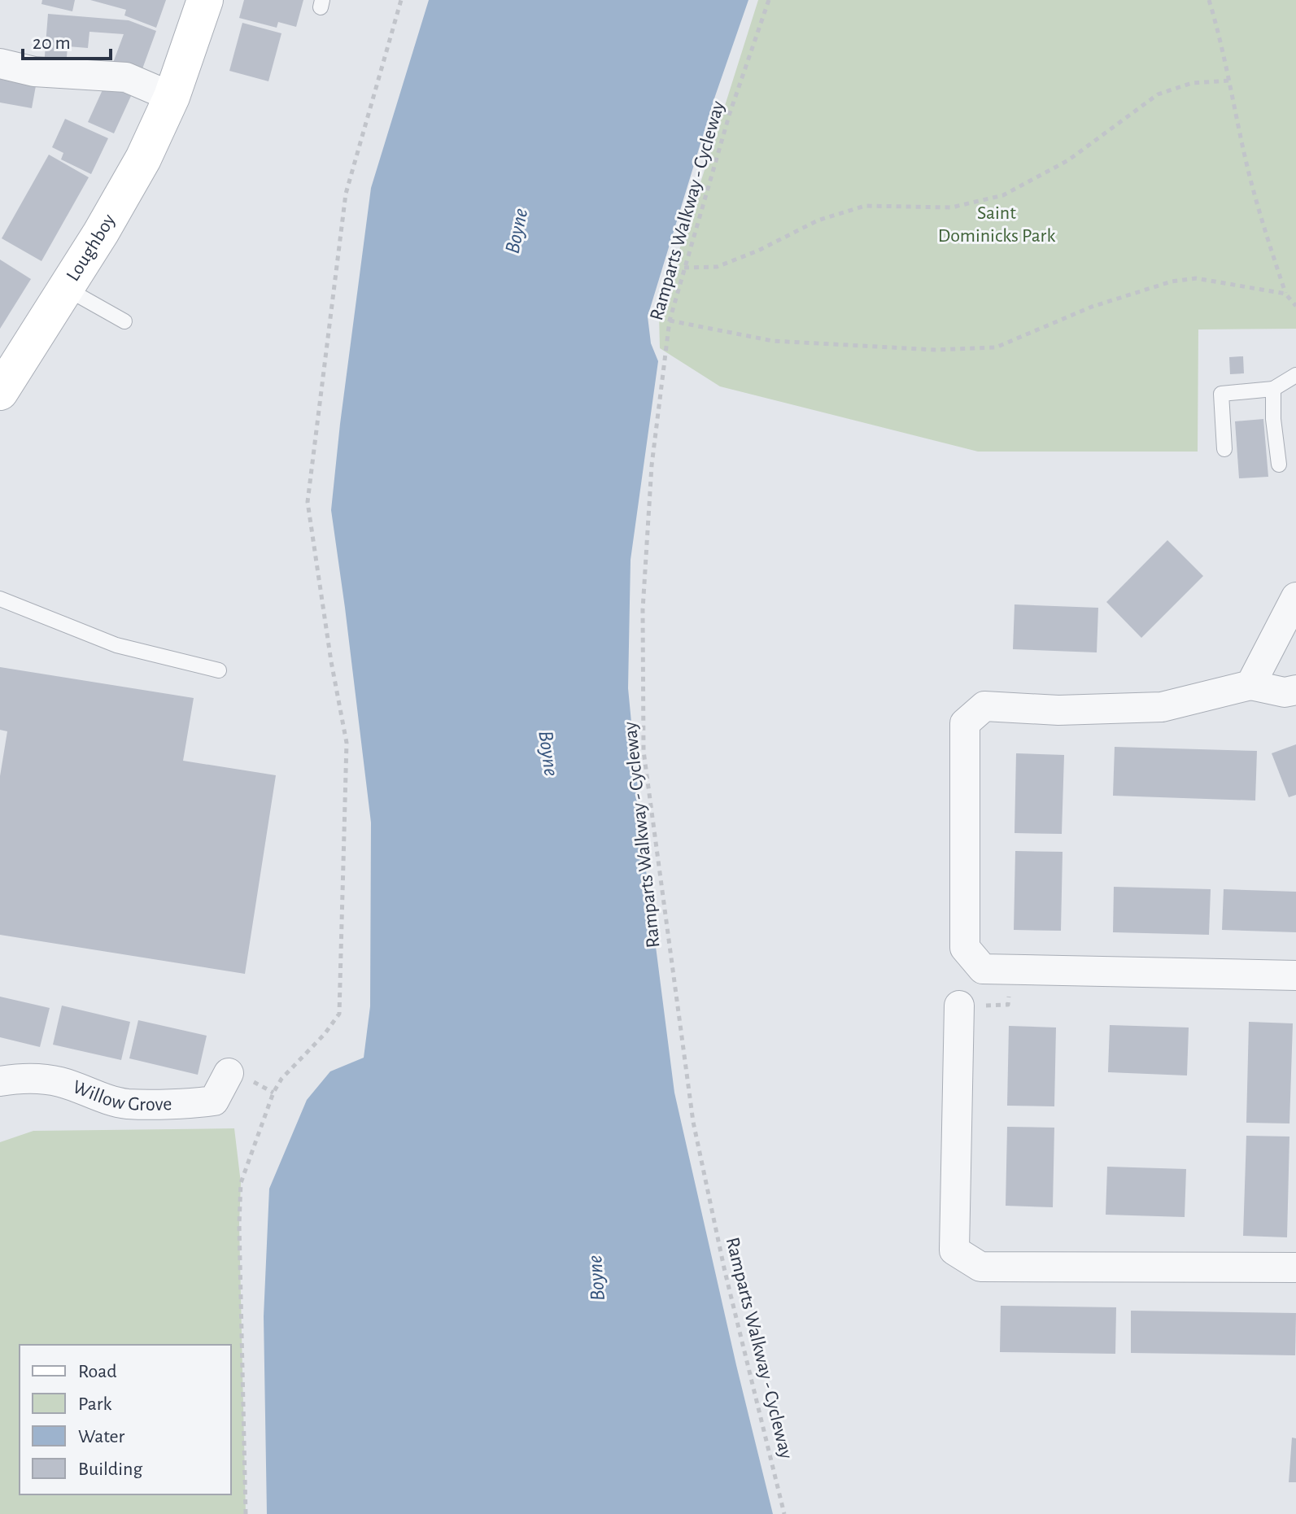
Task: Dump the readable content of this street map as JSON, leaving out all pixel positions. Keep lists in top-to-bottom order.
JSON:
{
  "streets": {
    "main road": ["Loughboy"],
    "street": ["Willow Grove"],
    "path": ["Ramparts Walkway - Cycleway"]
  },
  "water": ["Boyne"],
  "parks": ["Saint Dominicks Park"],
  "legend": [
    "Road",
    "Park",
    "Water",
    "Building"
  ],
  "scale_bar": "20 m"
}
